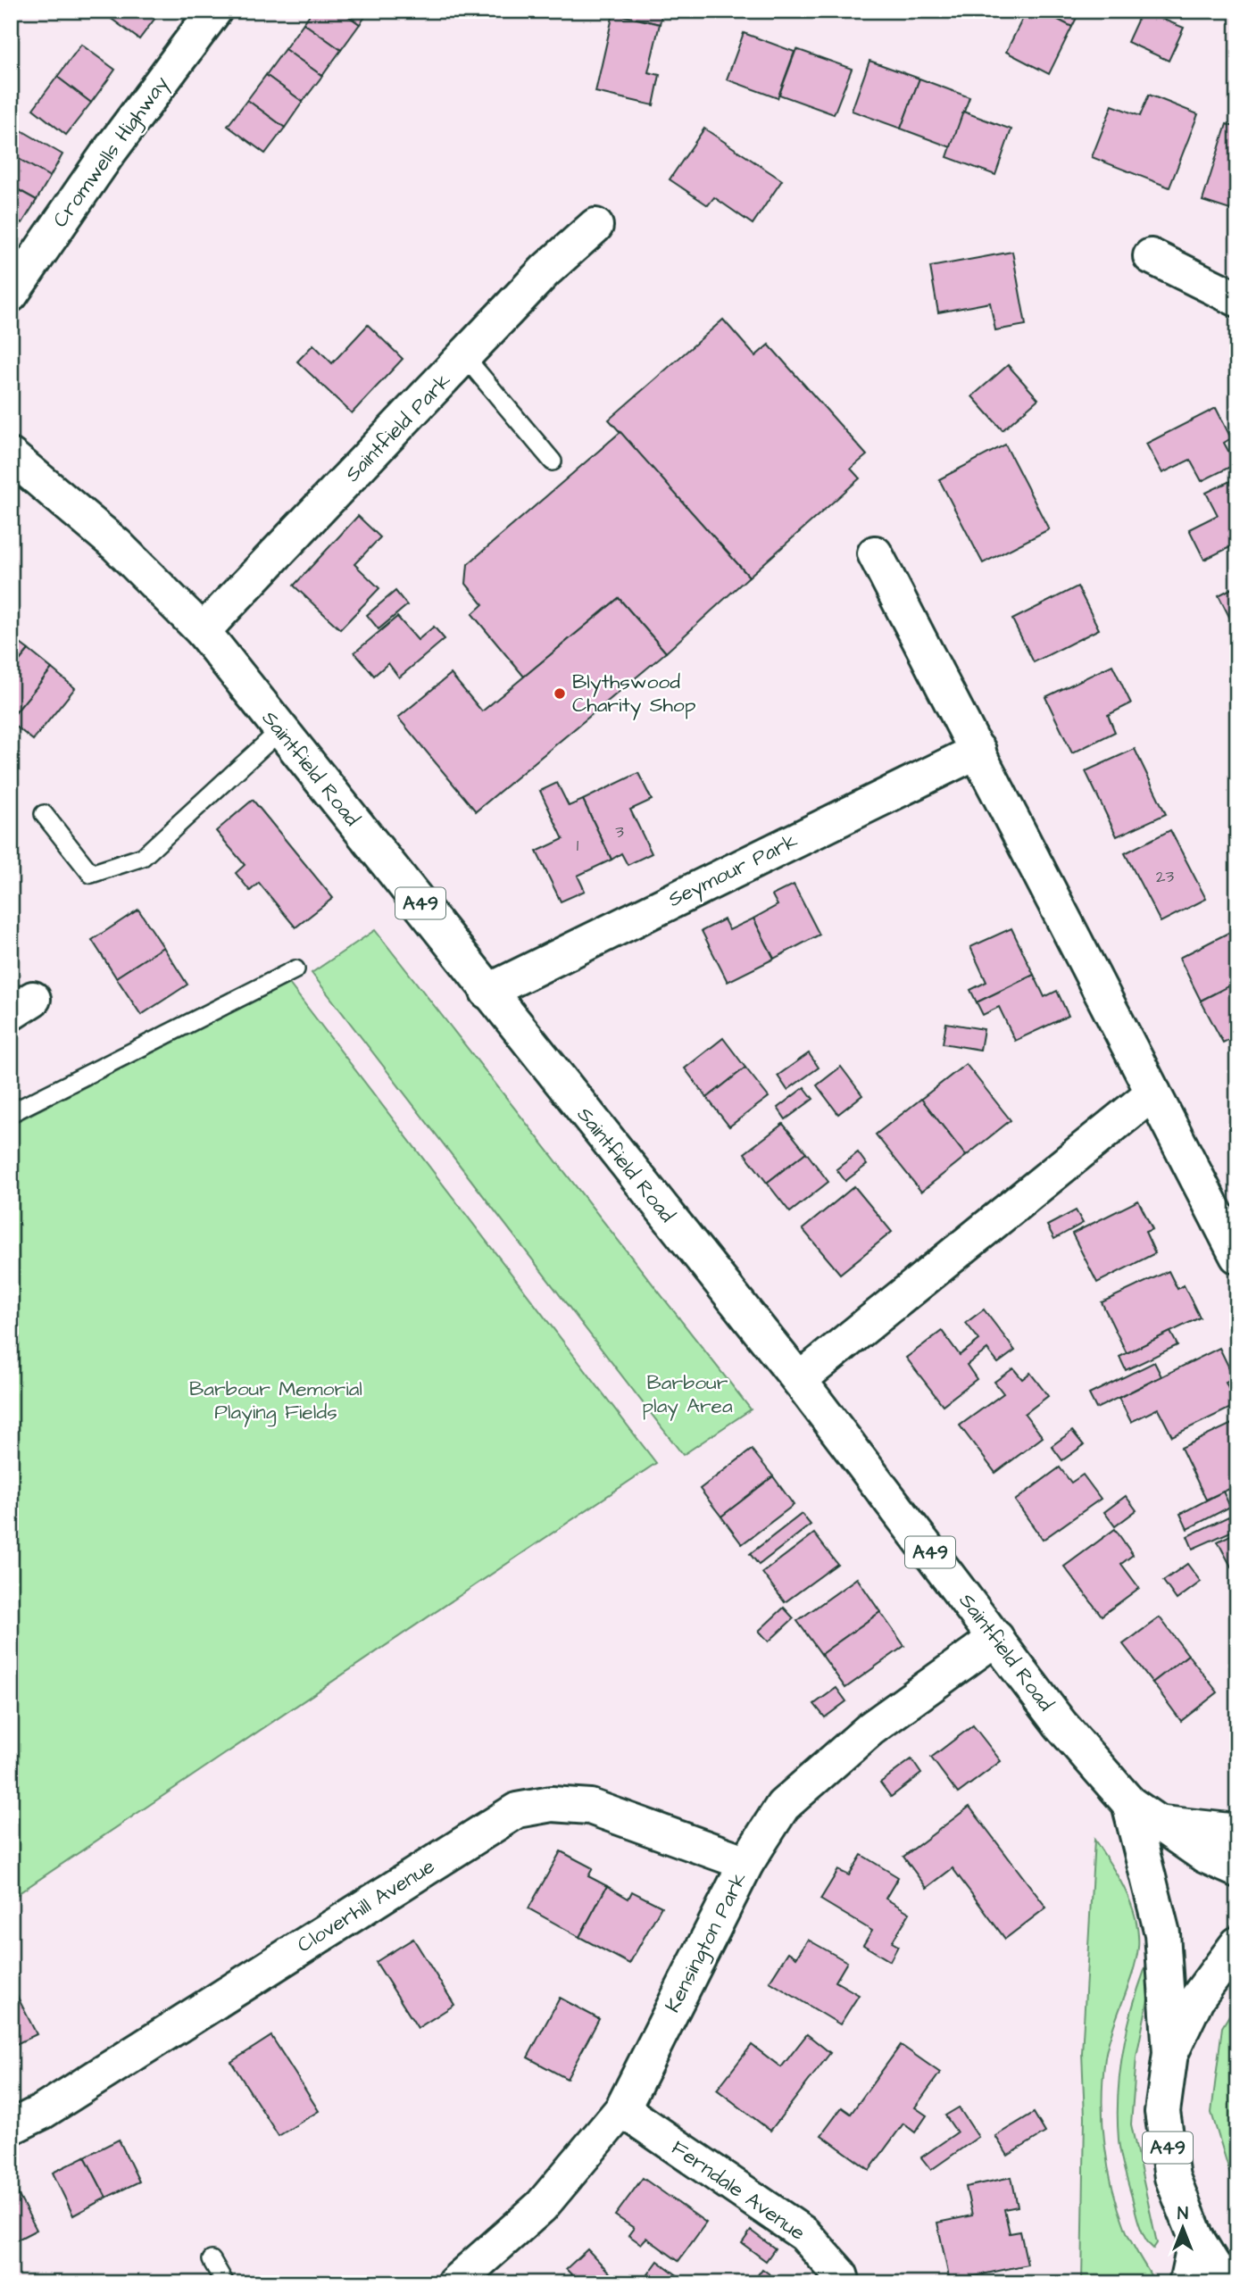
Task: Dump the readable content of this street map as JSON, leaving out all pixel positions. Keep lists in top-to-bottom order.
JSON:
{
  "streets": {
    "main road": [
      "Cromwells Highway",
      "Saintfield Park",
      "Saintfield Road",
      "Seymour Park",
      "A49",
      "Cloverhill Avenue",
      "Kensington Park",
      "Ferndale Avenue"
    ]
  },
  "crossings": [
    ["Saintfield Park", "Saintfield Road"],
    ["Saintfield Road", "Seymour Park"],
    ["Saintfield Road", "A49"],
    ["Saintfield Road", "Kensington Park"],
    ["Cloverhill Avenue", "Kensington Park"],
    ["Kensington Park", "Ferndale Avenue"]
  ],
  "parks": ["Barbour play Area", "Barbour Memorial Playing Fields"],
  "places": ["Blythswood Charity Shop"],
  "house_numbers": ["3", "1", "23"],
  "north": "top"
}
